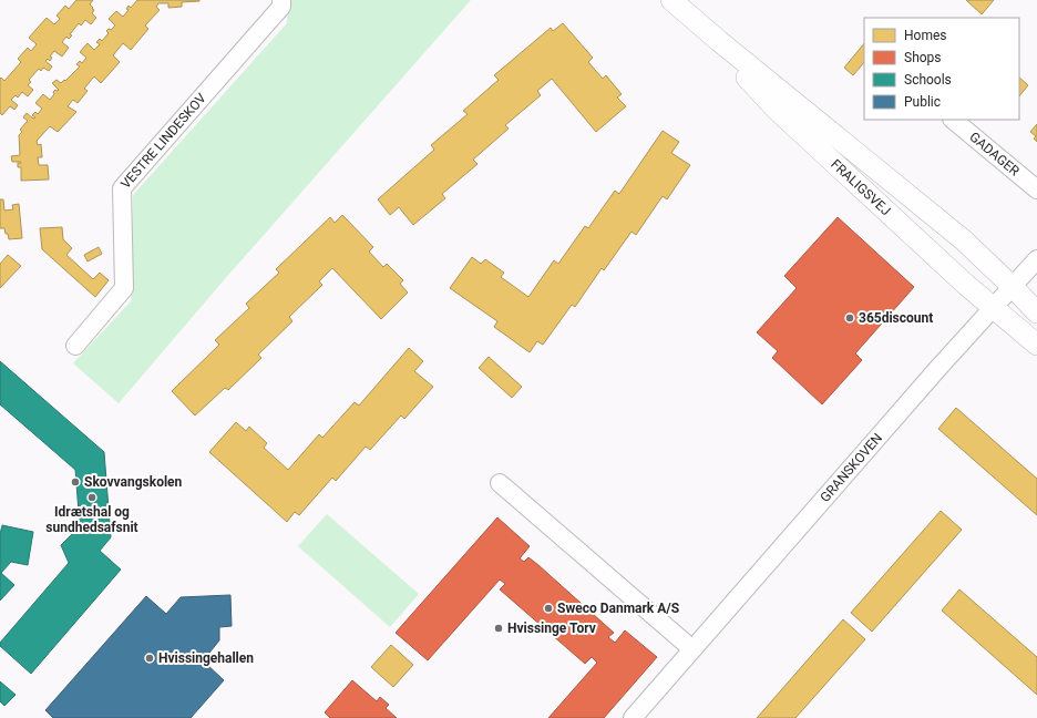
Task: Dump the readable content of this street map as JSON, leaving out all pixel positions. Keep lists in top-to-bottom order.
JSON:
{
  "streets": {
    "street": [
      "VESTRE LINDESKOV",
      "GADAGER",
      "FRALIGSVEJ",
      "GRANSKOVEN"
    ]
  },
  "crossings": [
    ["FRALIGSVEJ", "GRANSKOVEN"]
  ],
  "places": [
    "365discount",
    "Skovvangskolen",
    "Idrætshal og sundhedsafsnit",
    "Sweco Danmark A/S",
    "Hvissinge Torv",
    "Hvissingehallen"
  ],
  "legend": [
    "Homes",
    "Shops",
    "Schools",
    "Public"
  ]
}
